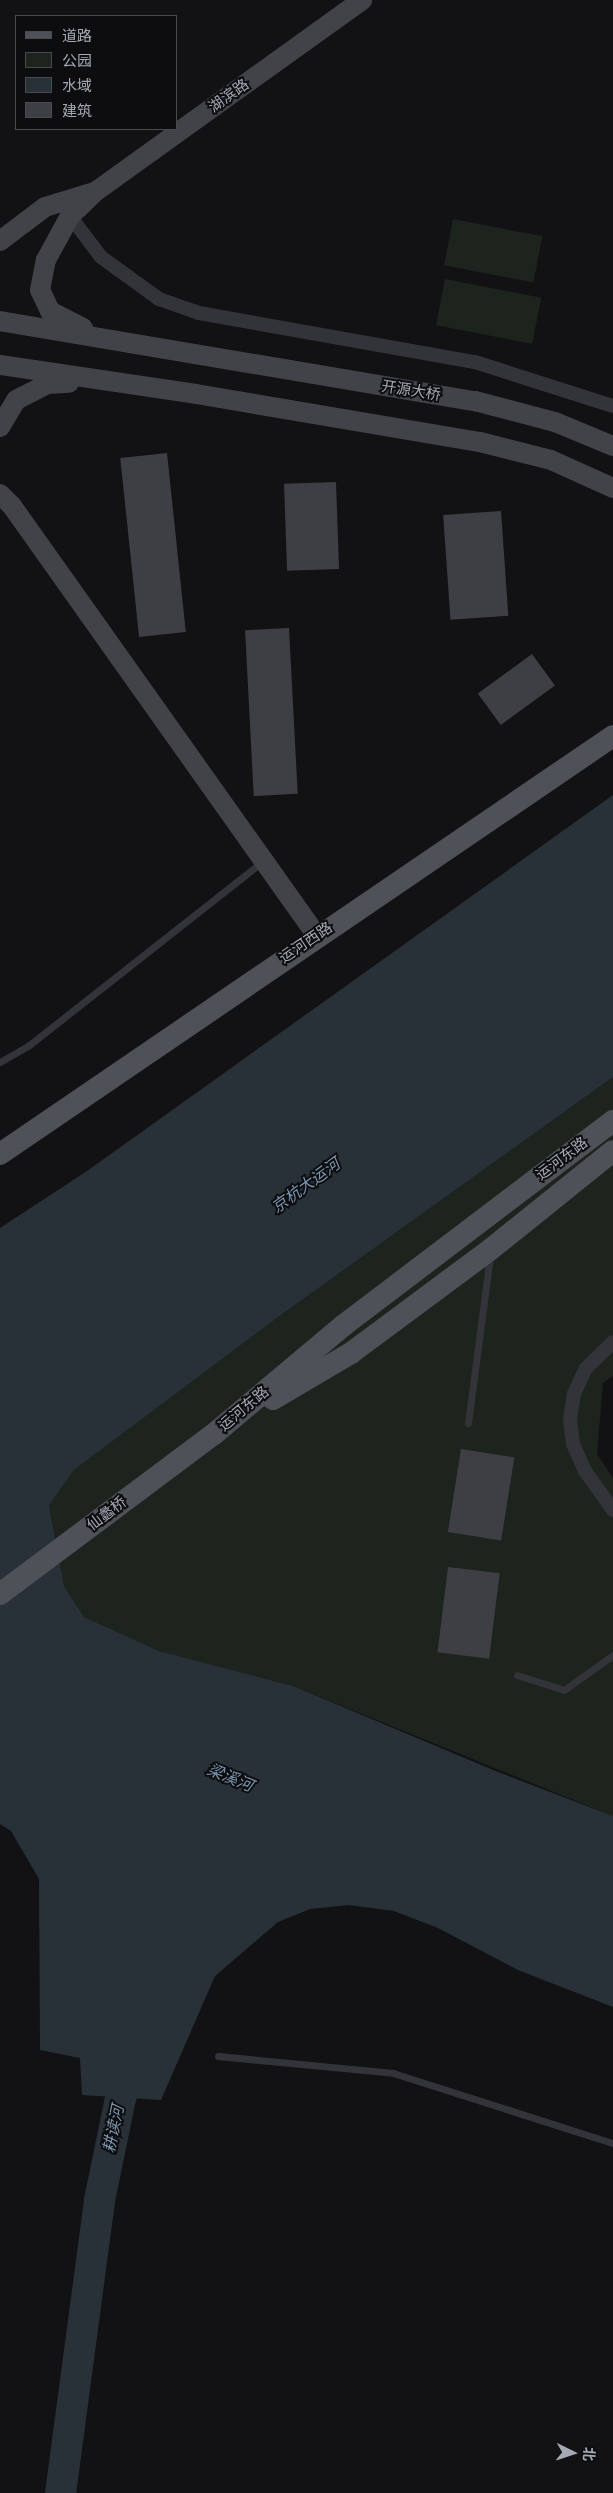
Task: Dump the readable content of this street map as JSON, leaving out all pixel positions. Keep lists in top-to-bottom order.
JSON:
{
  "streets": {
    "main road": [
      "湖滨路",
      "开源大桥",
      "运河西路",
      "运河东路",
      "仙蠡桥"
    ]
  },
  "crossings": [
    ["运河东路", "仙蠡桥"]
  ],
  "water": ["京杭大运河", "梁溪河", "耕读河"],
  "legend": [
    "道路",
    "公园",
    "水域",
    "建筑"
  ],
  "north": "right"
}
